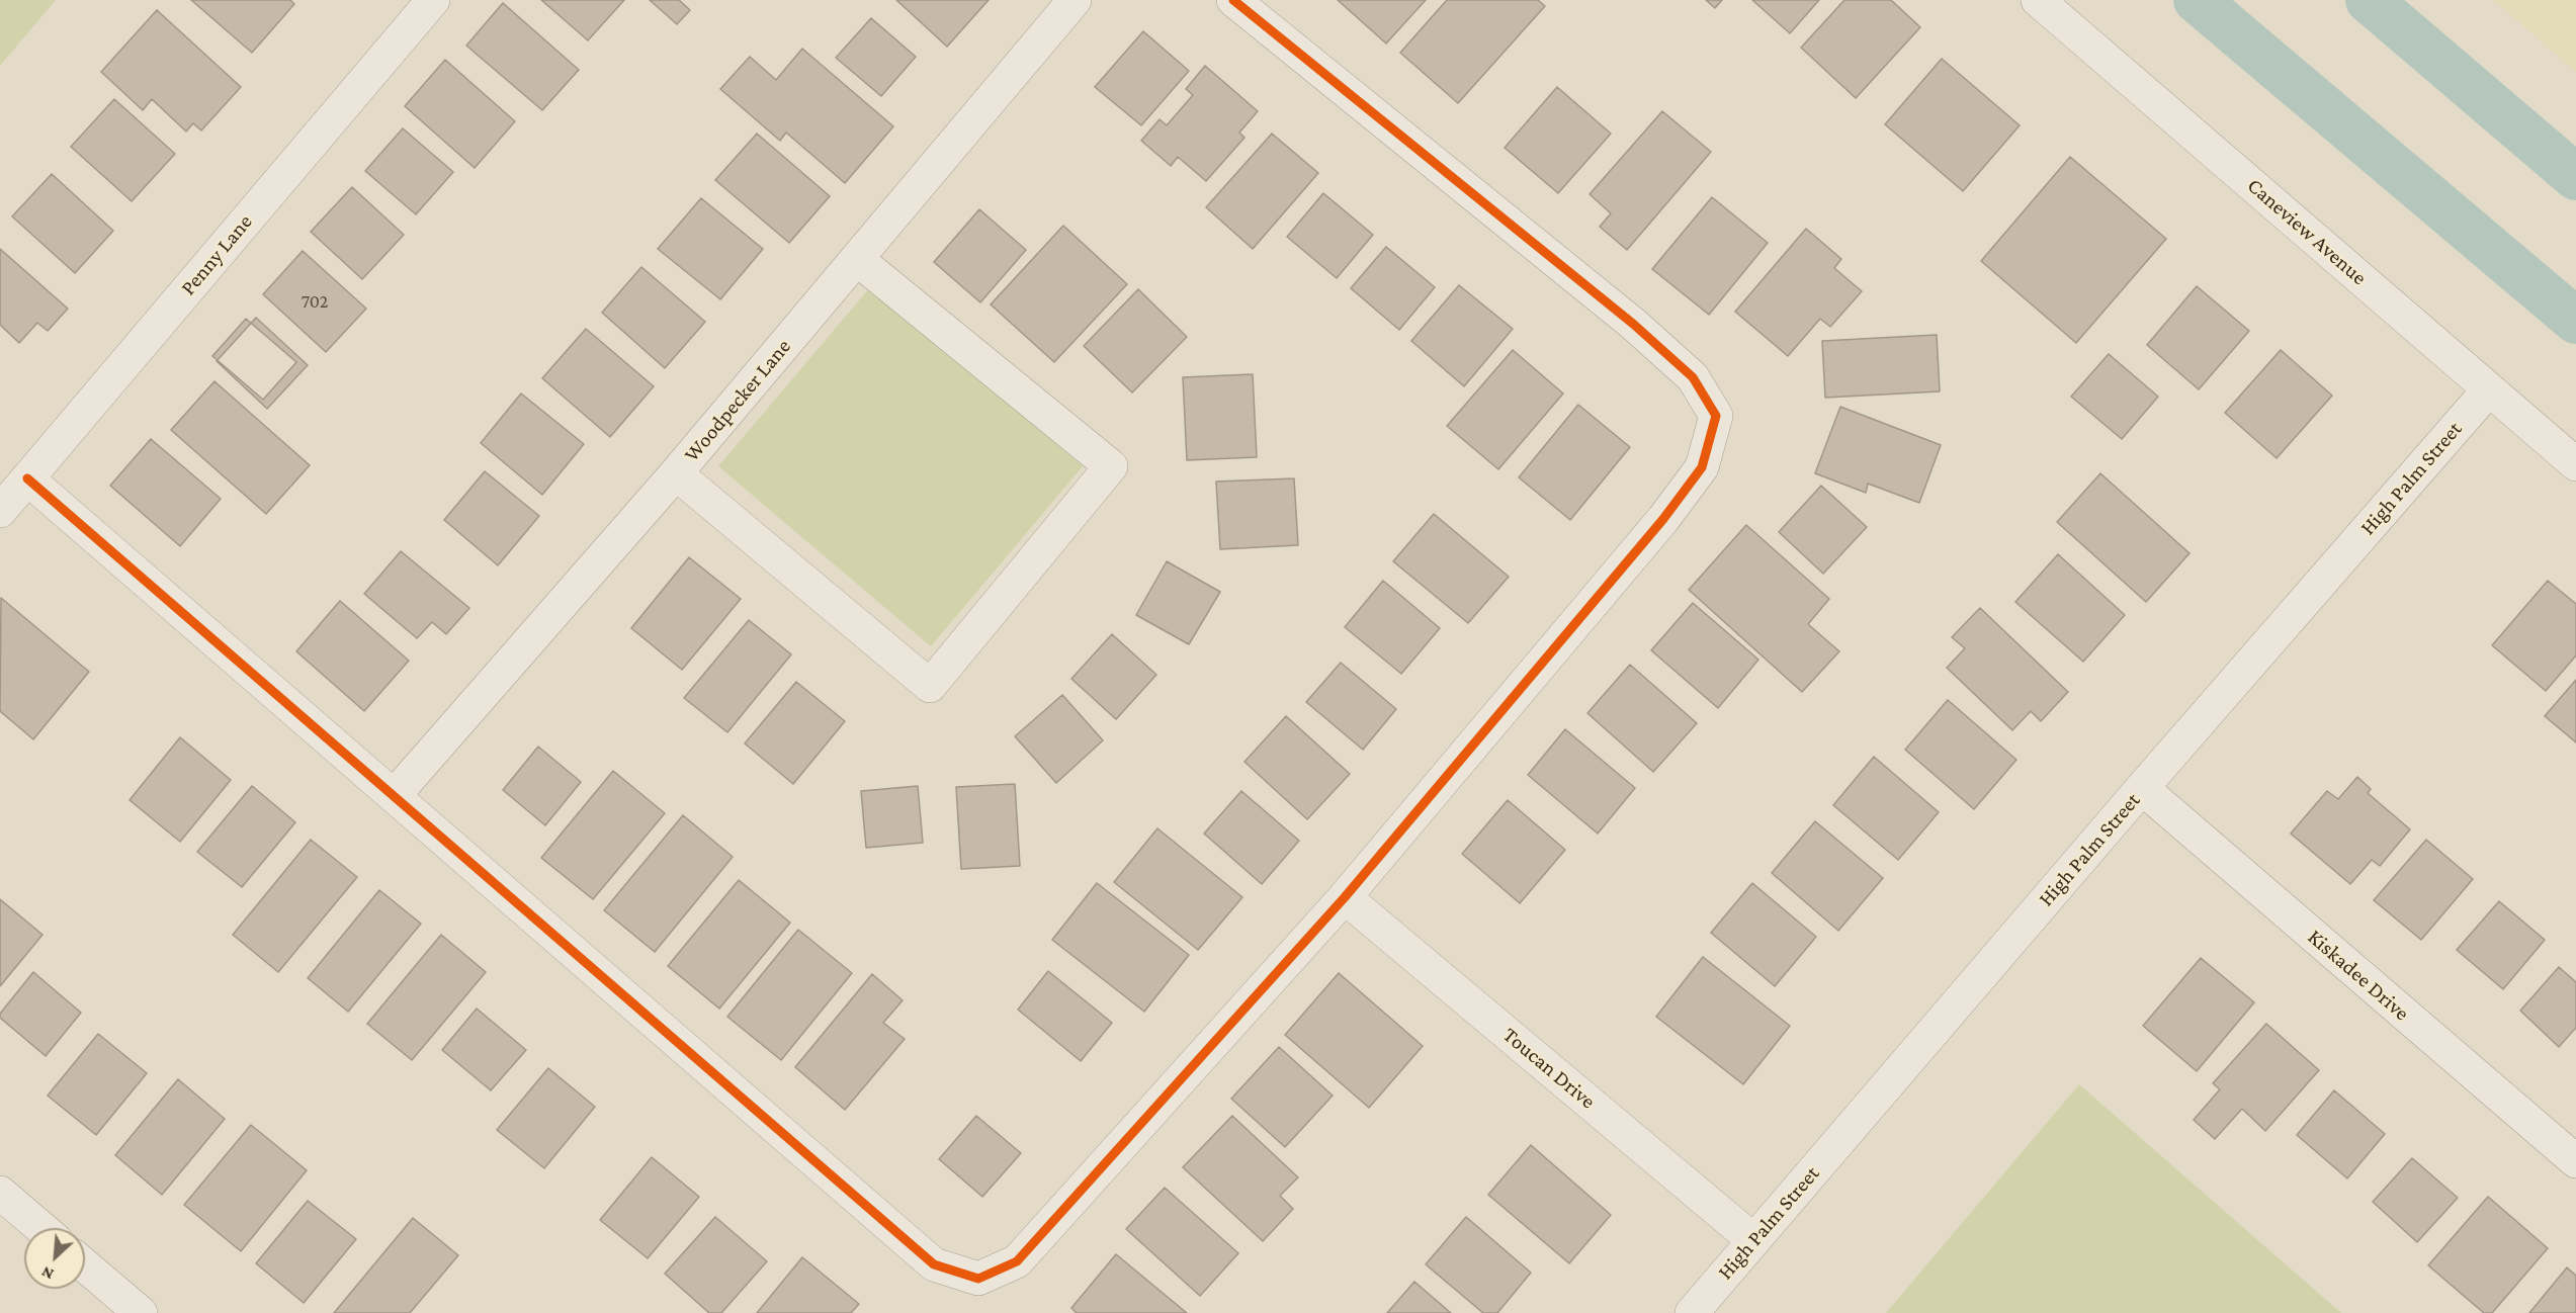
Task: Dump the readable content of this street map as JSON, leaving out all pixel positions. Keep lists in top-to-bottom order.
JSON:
{
  "streets": {
    "street": [
      "Caneview Avenue",
      "Penny Lane",
      "Woodpecker Lane",
      "High Palm Street",
      "Kiskadee Drive",
      "Toucan Drive"
    ]
  },
  "crossings": [
    ["Caneview Avenue", "High Palm Street"],
    ["High Palm Street", "Kiskadee Drive"],
    ["High Palm Street", "Toucan Drive"]
  ],
  "house_numbers": ["702"],
  "north": "bottom left"
}
